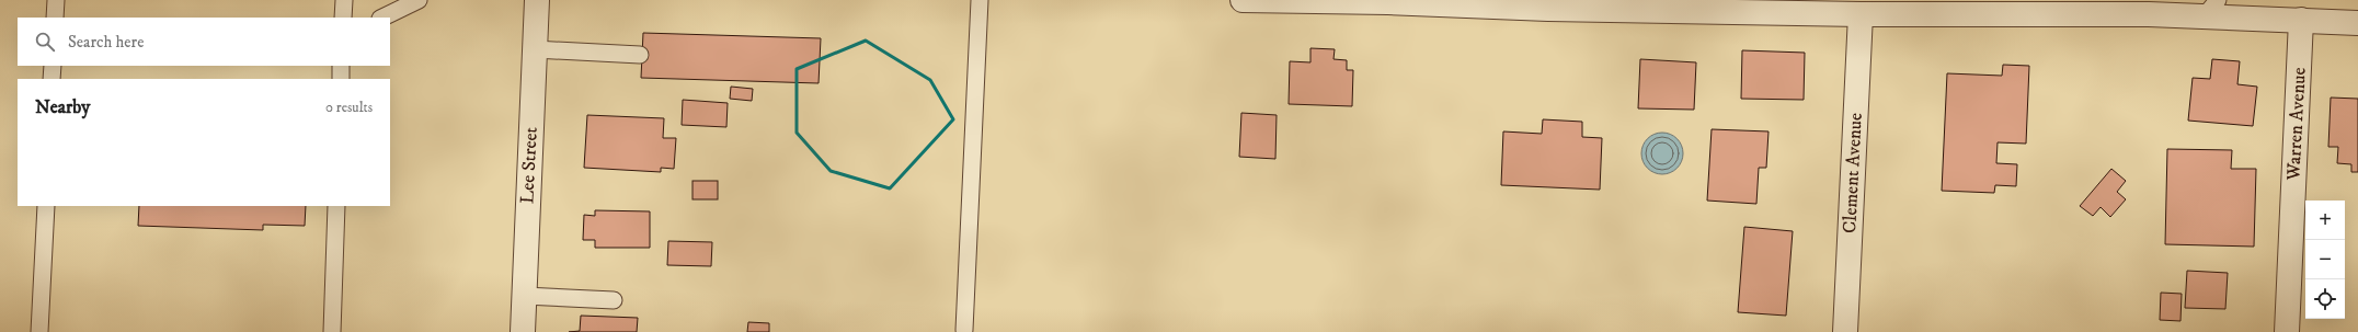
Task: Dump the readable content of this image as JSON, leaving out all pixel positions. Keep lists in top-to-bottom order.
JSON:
{
  "streets": {
    "street": ["Warren Avenue", "Lee Street", "Clement Avenue"]
  },
  "page": {
    "search": "Search here",
    "heading": ["Nearby", "0 results"],
    "map_buttons": ["+", "−"]
  }
}
